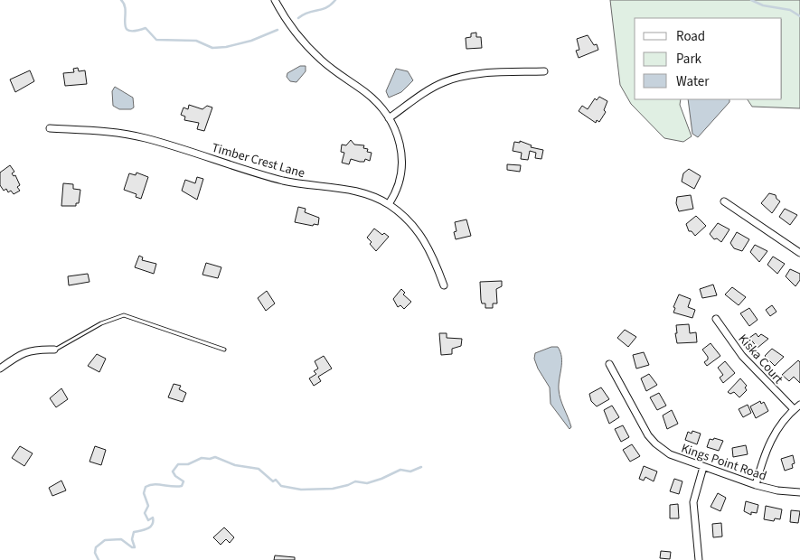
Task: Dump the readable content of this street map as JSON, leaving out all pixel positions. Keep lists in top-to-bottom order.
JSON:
{
  "streets": {
    "street": ["Timber Crest Lane", "Kiska Court", "Kings Point Road"]
  },
  "legend": ["Road", "Park", "Water"]
}
